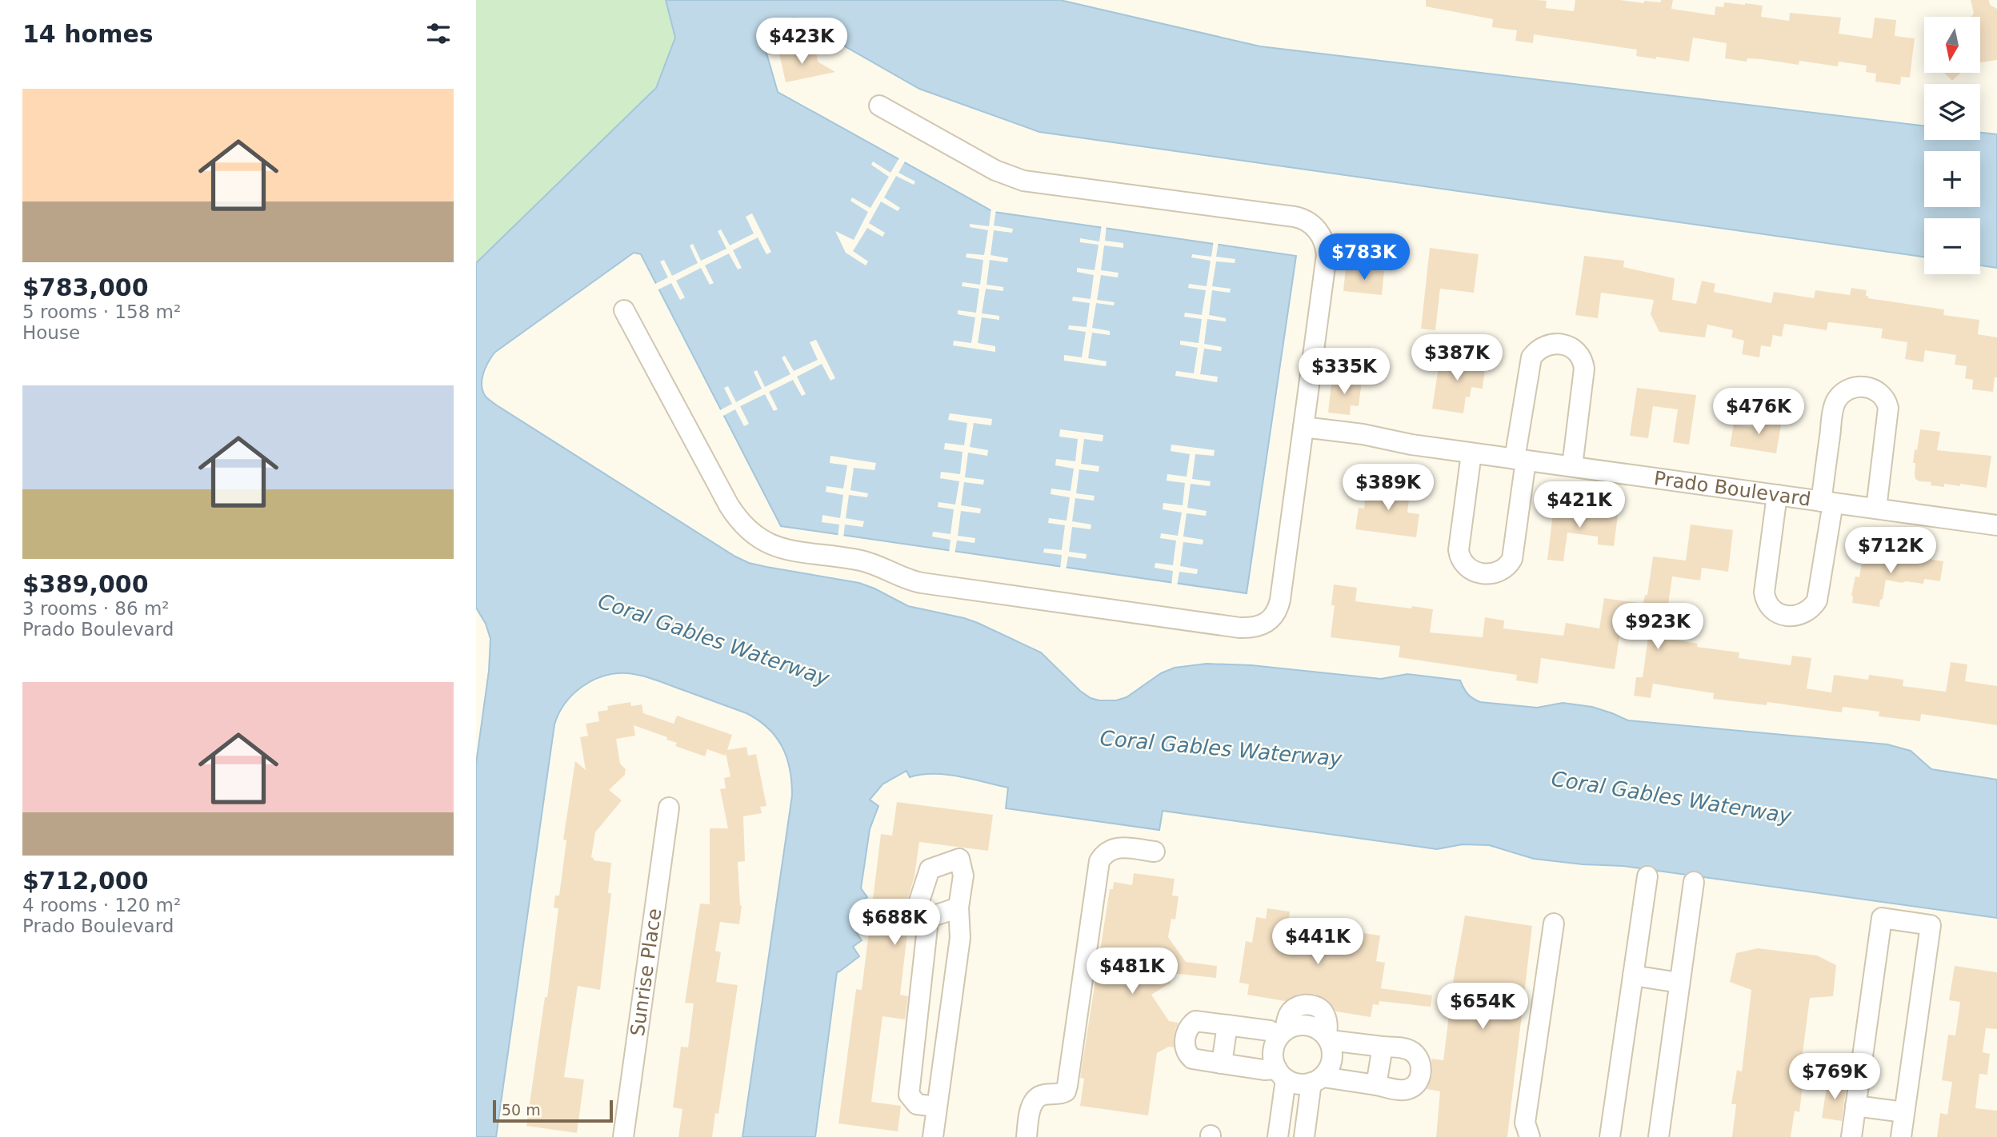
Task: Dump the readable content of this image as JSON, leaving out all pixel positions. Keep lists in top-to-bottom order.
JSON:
{
  "streets": {
    "street": ["Prado Boulevard", "Sunrise Place"]
  },
  "water": ["Coral Gables Waterway"],
  "scale_bar": "50 m",
  "north": "bottom",
  "page": {
    "heading": "14 homes",
    "map_buttons": ["+", "−"],
    "price": [
      "$423K",
      "$783K",
      "$387K",
      "$335K",
      "$476K",
      "$389K",
      "$421K",
      "$712K",
      "$923K",
      "$688K",
      "$441K",
      "$481K",
      "$654K",
      "$769K"
    ],
    "list": [
      {
        "name": "$783,000",
        "note": "5 rooms · 158 m² · House"
      },
      {
        "name": "$389,000",
        "note": "3 rooms · 86 m² · Prado Boulevard"
      },
      {
        "name": "$712,000",
        "note": "4 rooms · 120 m² · Prado Boulevard"
      }
    ],
    "scale": "50 m"
  }
}
